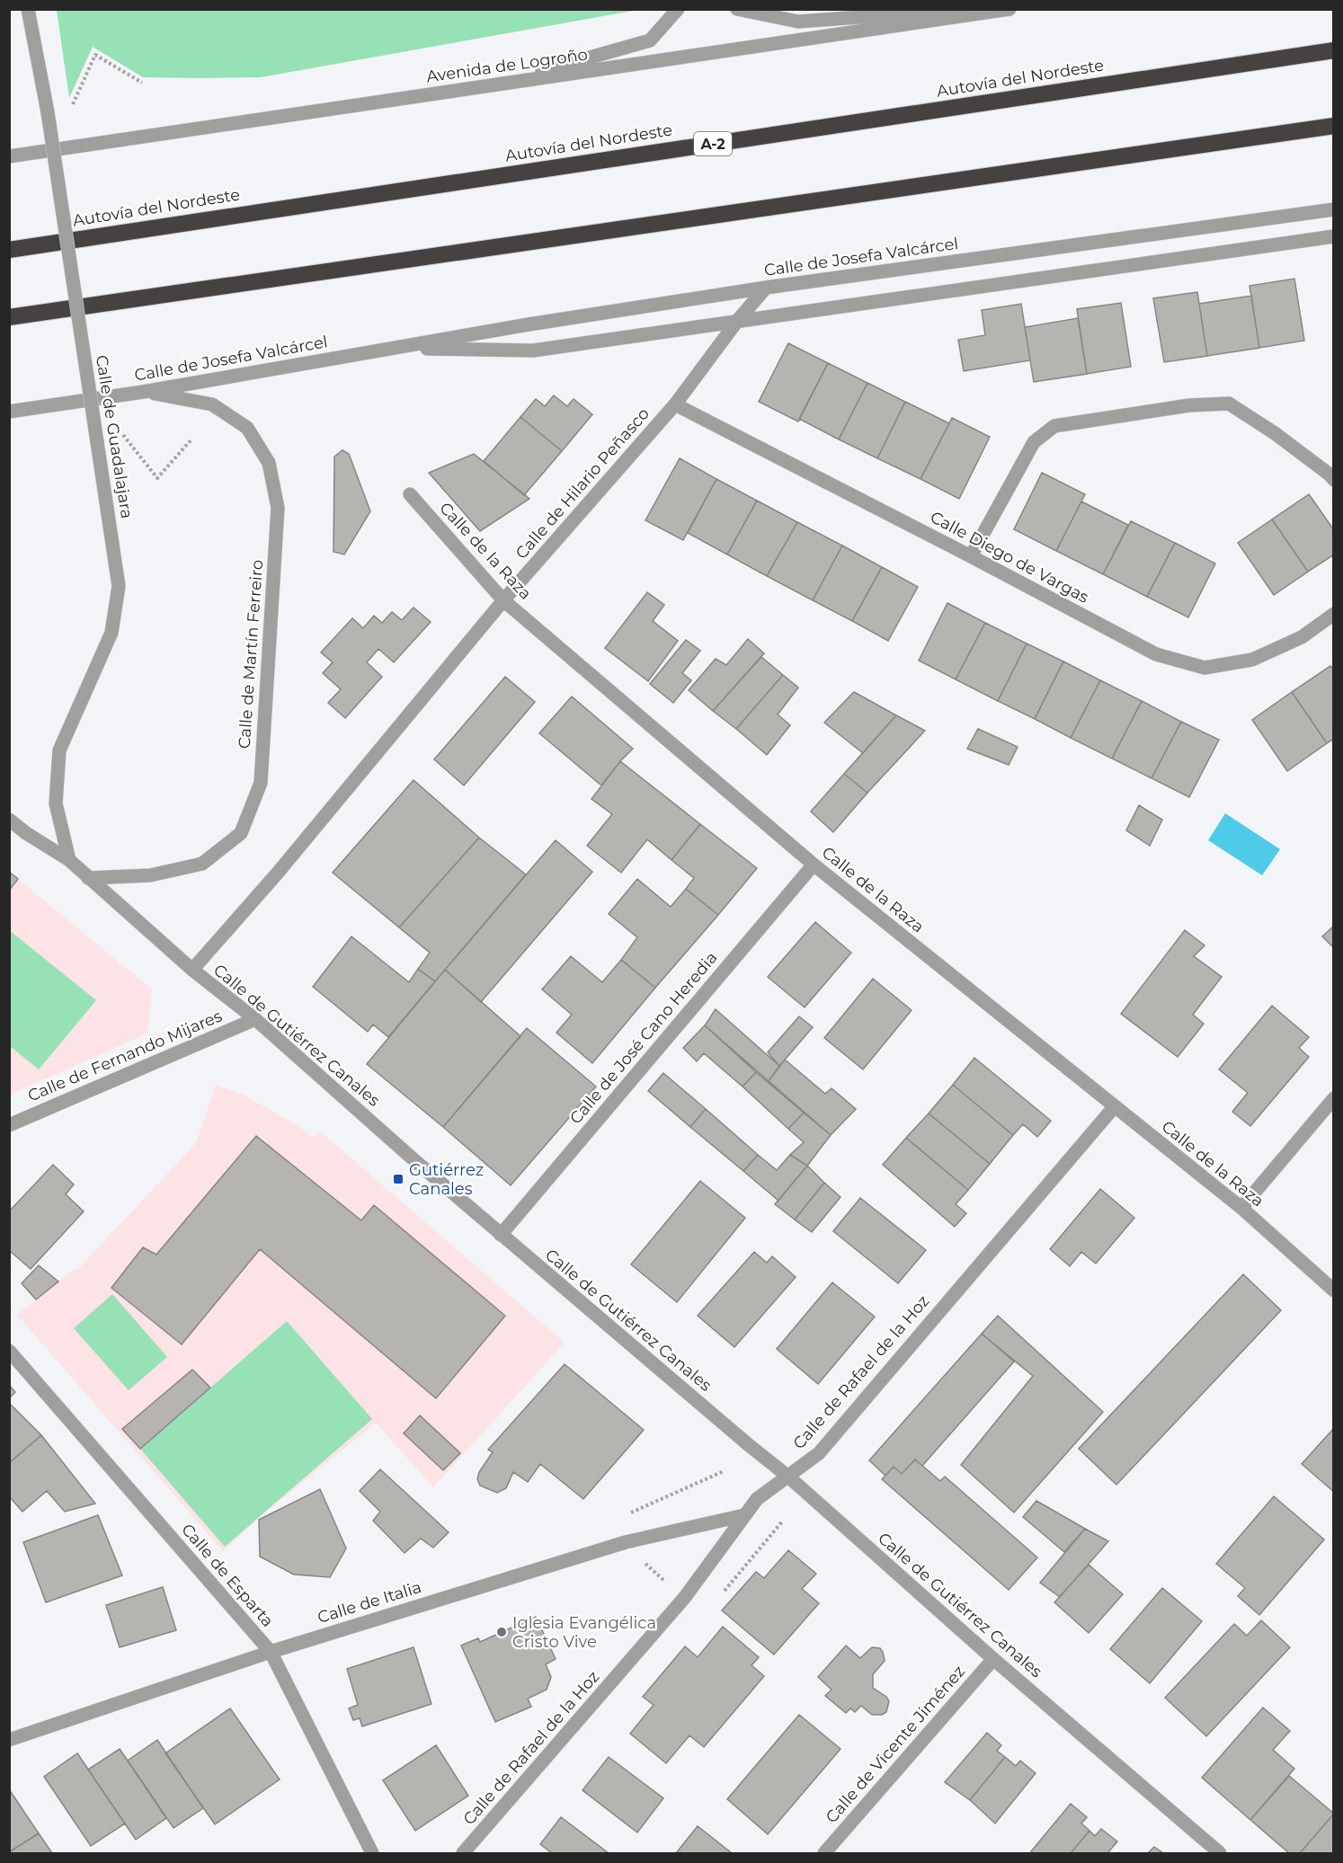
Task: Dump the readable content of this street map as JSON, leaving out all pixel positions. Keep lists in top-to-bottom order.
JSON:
{
  "streets": {
    "highway": ["Autovía del Nordeste", "A-2"],
    "street": [
      "Avenida de Logroño",
      "Calle de Josefa Valcárcel",
      "Calle de Guadalajara",
      "Calle de Hilario Peñasco",
      "Calle de la Raza",
      "Calle Diego de Vargas",
      "Calle de Martín Ferreiro",
      "Calle de Gutiérrez Canales",
      "Calle de José Cano Heredia",
      "Calle de Fernando Mijares",
      "Calle de Rafael de la Hoz",
      "Calle de Esparta",
      "Calle de Italia",
      "Calle de Vicente Jiménez"
    ]
  },
  "crossings": [
    ["Calle de Josefa Valcárcel", "Calle de Hilario Peñasco"],
    ["Calle de Josefa Valcárcel", "Calle de Martín Ferreiro"],
    ["Calle de Guadalajara", "Calle de Gutiérrez Canales"],
    ["Calle de Hilario Peñasco", "Calle de la Raza"],
    ["Calle de Hilario Peñasco", "Calle Diego de Vargas"],
    ["Calle de Hilario Peñasco", "Calle de Gutiérrez Canales"],
    ["Calle de la Raza", "Calle de José Cano Heredia"],
    ["Calle de la Raza", "Calle de Rafael de la Hoz"],
    ["Calle de Martín Ferreiro", "Calle de Gutiérrez Canales"],
    ["Calle de Gutiérrez Canales", "Calle de José Cano Heredia"],
    ["Calle de Gutiérrez Canales", "Calle de Fernando Mijares"],
    ["Calle de Gutiérrez Canales", "Calle de Rafael de la Hoz"],
    ["Calle de Gutiérrez Canales", "Calle de Vicente Jiménez"],
    ["Calle de Rafael de la Hoz", "Calle de Italia"],
    ["Calle de Esparta", "Calle de Italia"]
  ],
  "places": {
    "transit": ["Gutiérrez Canales"],
    "other": ["Iglesia Evangélica Cristo Vive"]
  }
}
